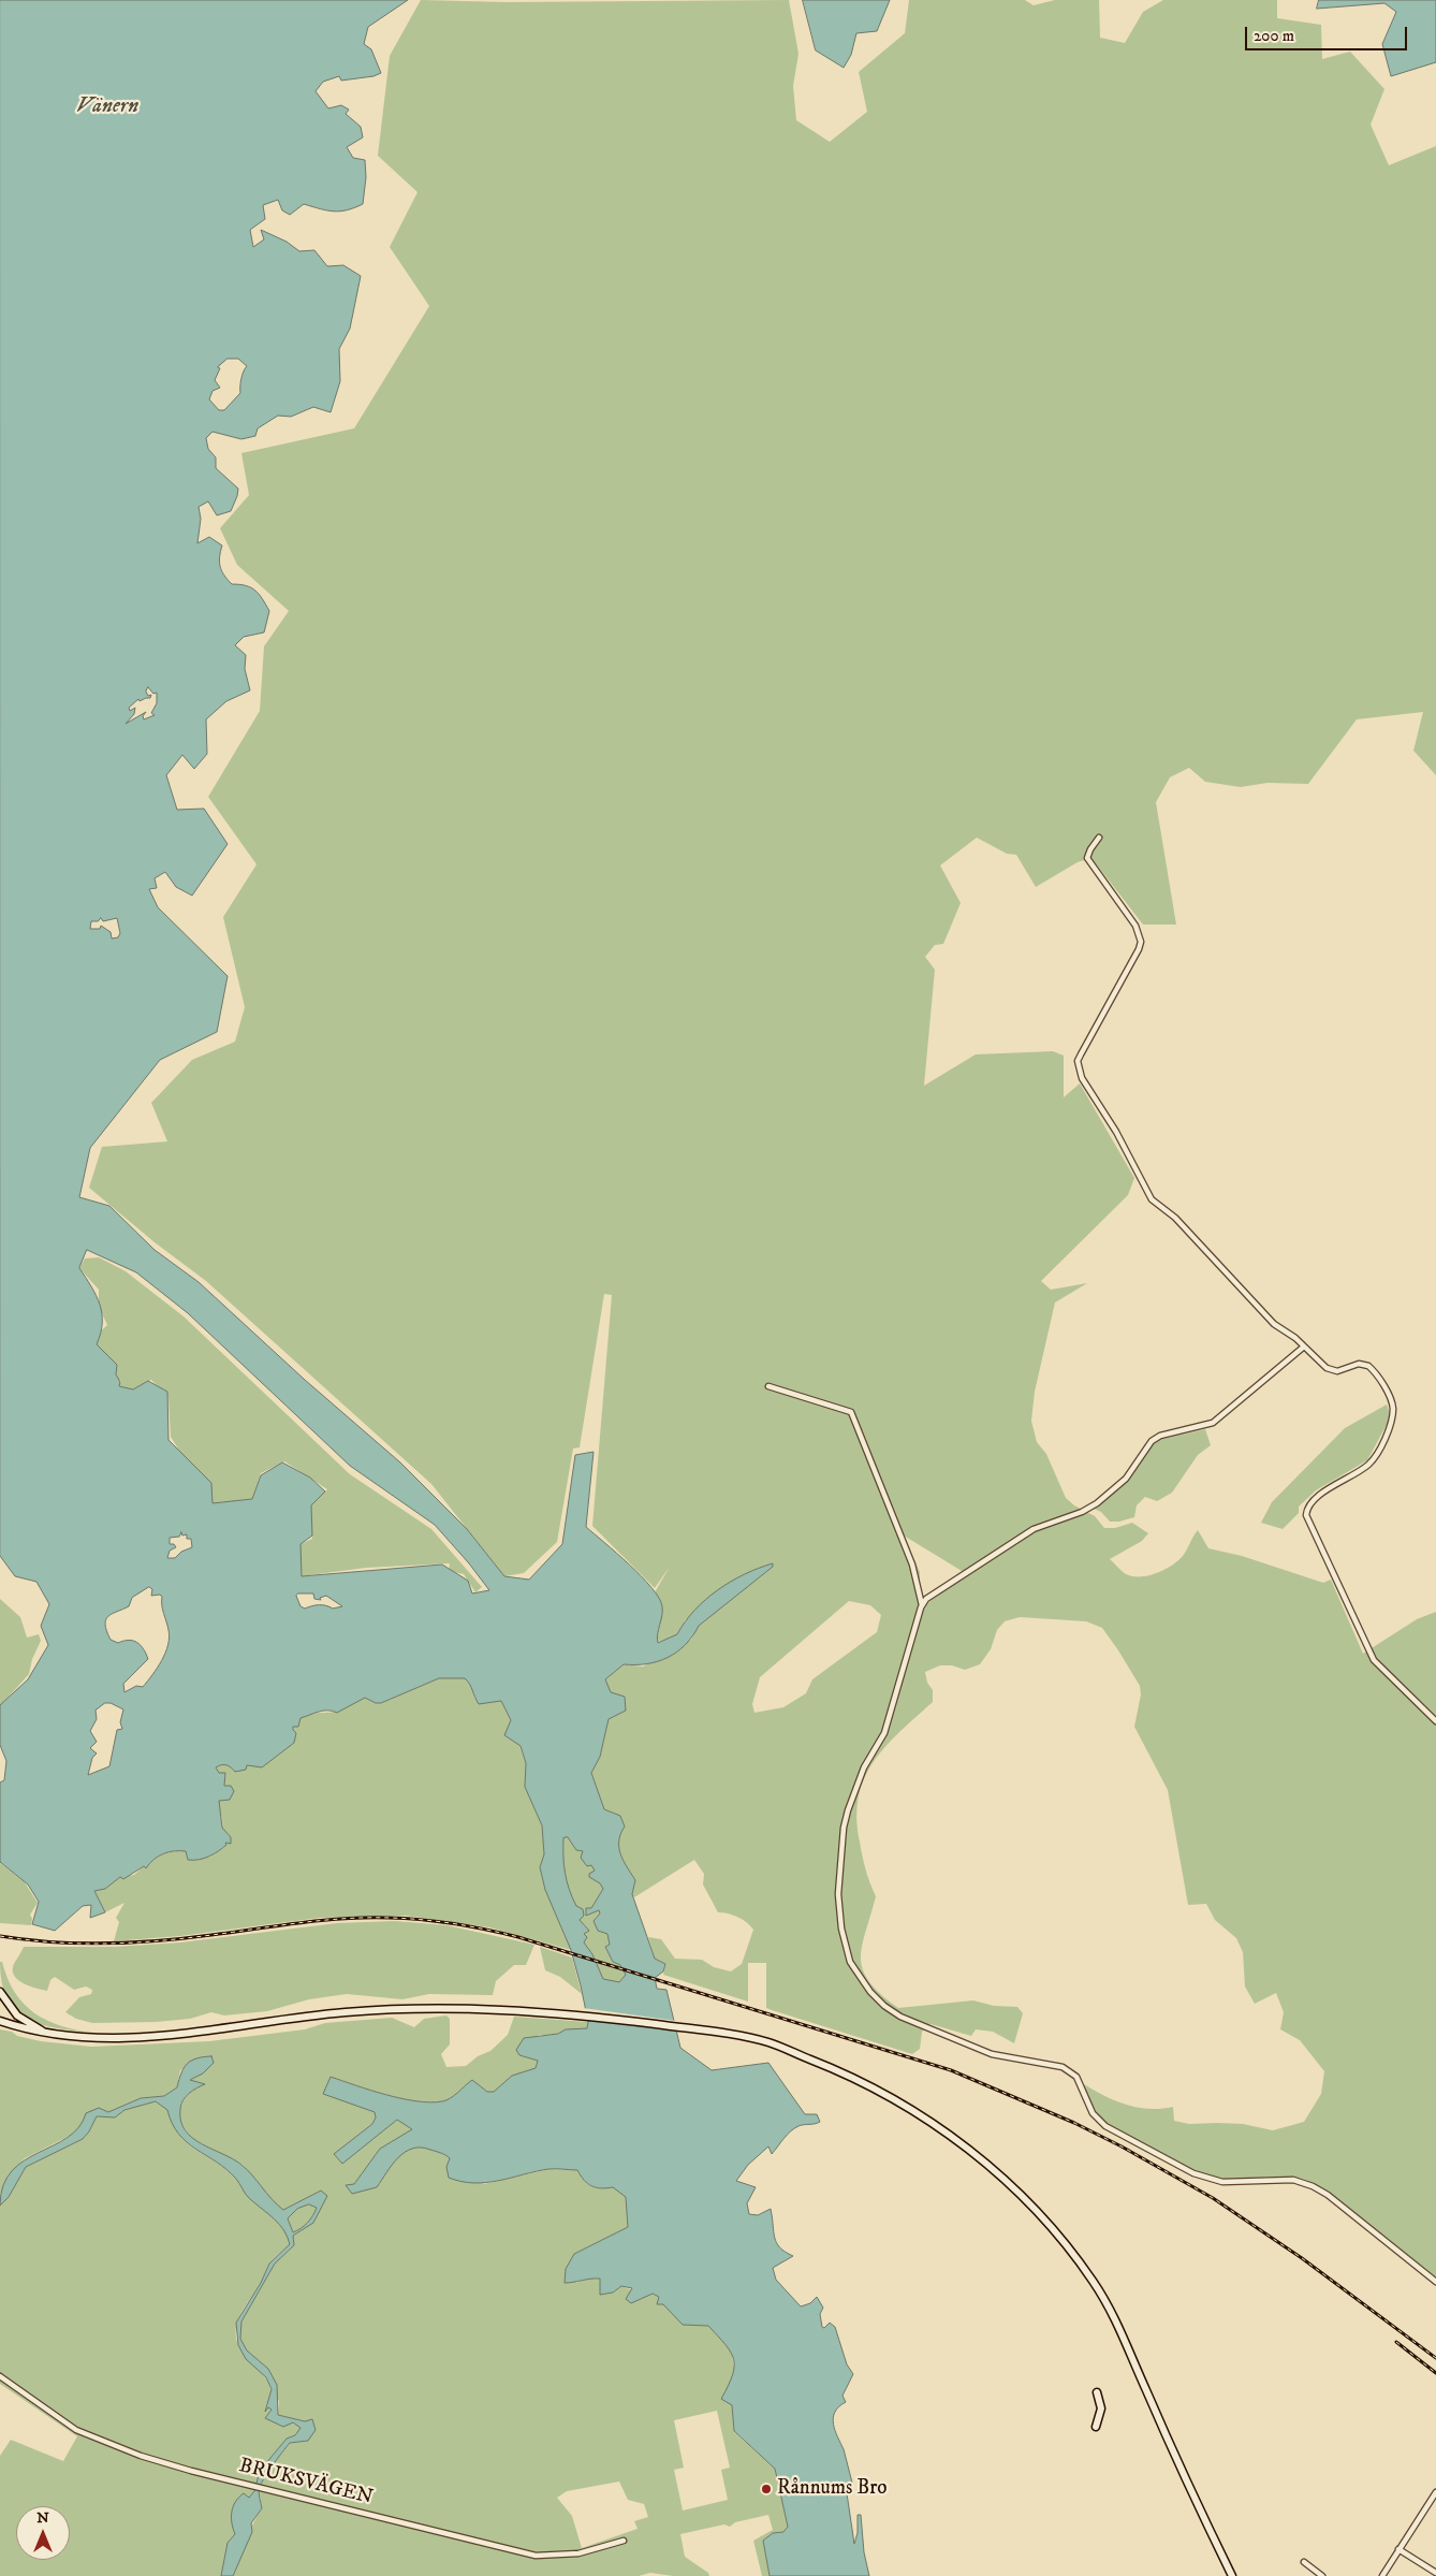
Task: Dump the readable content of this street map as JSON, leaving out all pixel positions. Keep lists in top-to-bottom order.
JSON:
{
  "streets": {
    "street": ["BRUKSVÄGEN"]
  },
  "water": ["Vänern"],
  "places": ["Rånnums Bro"],
  "scale_bar": "200 m",
  "north": "top"
}
